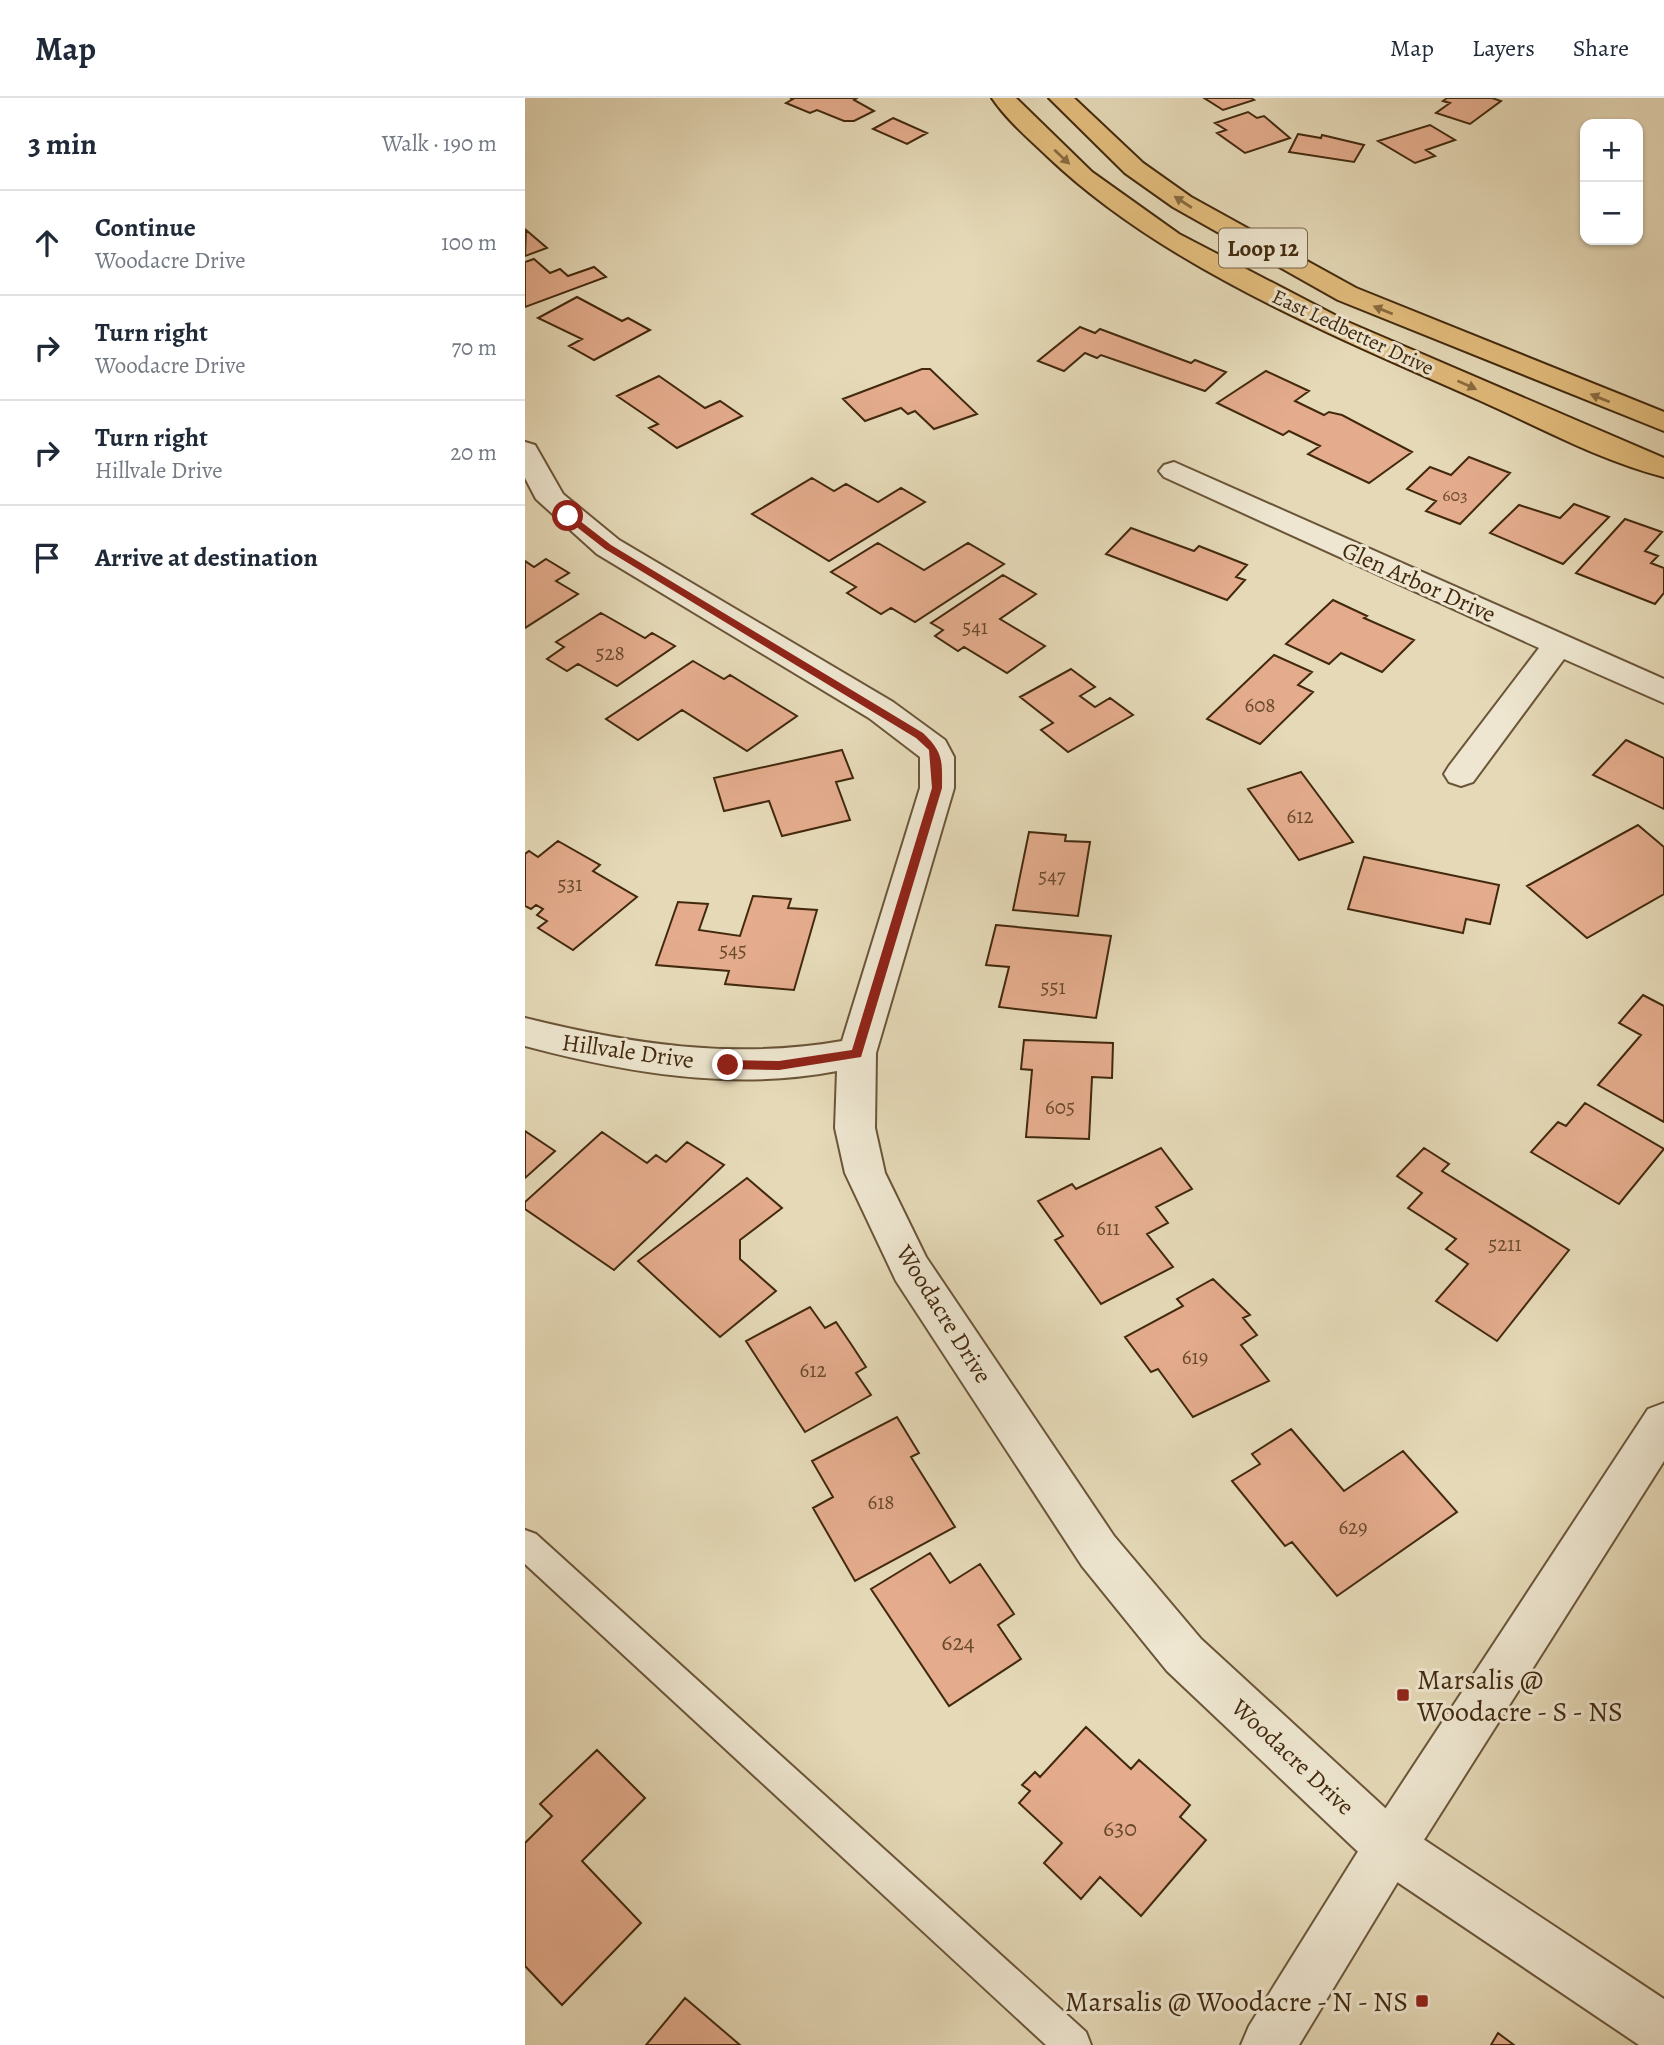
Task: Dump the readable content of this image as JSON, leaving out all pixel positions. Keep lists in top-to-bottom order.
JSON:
{
  "streets": {
    "main road": ["Loop 12", "East Ledbetter Drive"],
    "street": ["Glen Arbor Drive", "Hillvale Drive", "Woodacre Drive"]
  },
  "crossings": [
    ["Hillvale Drive", "Woodacre Drive"]
  ],
  "places": {
    "transit": ["Marsalis @ Woodacre - S - NS", "Marsalis @ Woodacre - N - NS"]
  },
  "house_numbers": [
    "603",
    "541",
    "528",
    "608",
    "612",
    "547",
    "531",
    "545",
    "551",
    "605",
    "611",
    "5211",
    "619",
    "612",
    "618",
    "629",
    "624",
    "630"
  ],
  "page": {
    "header": "Map",
    "nav": ["Map", "Layers", "Share"],
    "heading": ["3 min", "Walk · 190 m"],
    "map_buttons": ["+", "−"],
    "list": [
      ["Continue", "Woodacre Drive", "100 m"],
      ["Turn right", "Woodacre Drive", "70 m"],
      ["Turn right", "Hillvale Drive", "20 m"],
      "Arrive at destination"
    ]
  }
}
